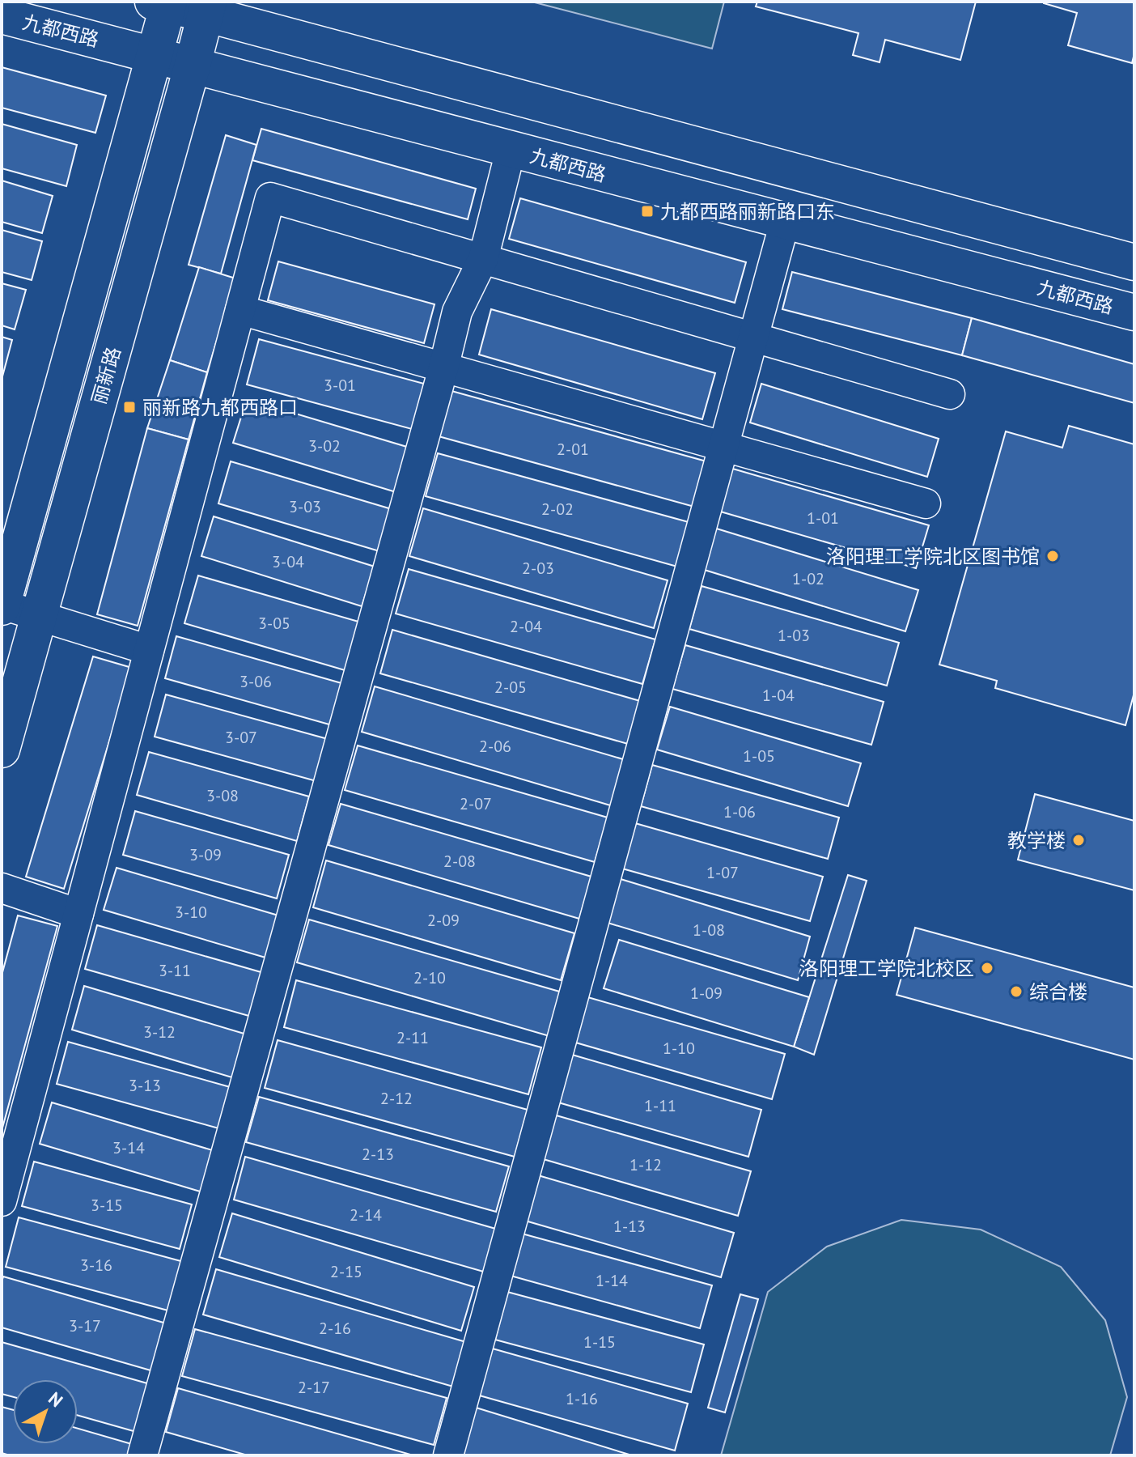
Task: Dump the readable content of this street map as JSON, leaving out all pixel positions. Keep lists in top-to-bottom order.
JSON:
{
  "streets": {
    "main road": ["九都西路", "丽新路"]
  },
  "crossings": [
    ["九都西路", "丽新路"]
  ],
  "places": {
    "transit": ["九都西路丽新路口东", "丽新路九都西路口"],
    "other": [
      "洛阳理工学院北区图书馆",
      "教学楼",
      "洛阳理工学院北校区",
      "综合楼"
    ]
  },
  "house_numbers": [
    "3-01",
    "3-02",
    "2-01",
    "3-03",
    "2-02",
    "1-01",
    "3-04",
    "2-03",
    "1-02",
    "3-05",
    "2-04",
    "1-03",
    "3-06",
    "2-05",
    "1-04",
    "3-07",
    "2-06",
    "1-05",
    "3-08",
    "2-07",
    "1-06",
    "3-09",
    "2-08",
    "1-07",
    "3-10",
    "2-09",
    "1-08",
    "3-11",
    "2-10",
    "1-09",
    "3-12",
    "2-11",
    "1-10",
    "3-13",
    "2-12",
    "1-11",
    "3-14",
    "2-13",
    "1-12",
    "3-15",
    "2-14",
    "1-13",
    "3-16",
    "2-15",
    "1-14",
    "3-17",
    "2-16",
    "1-15",
    "2-17",
    "1-16"
  ],
  "north": "top right"
}
